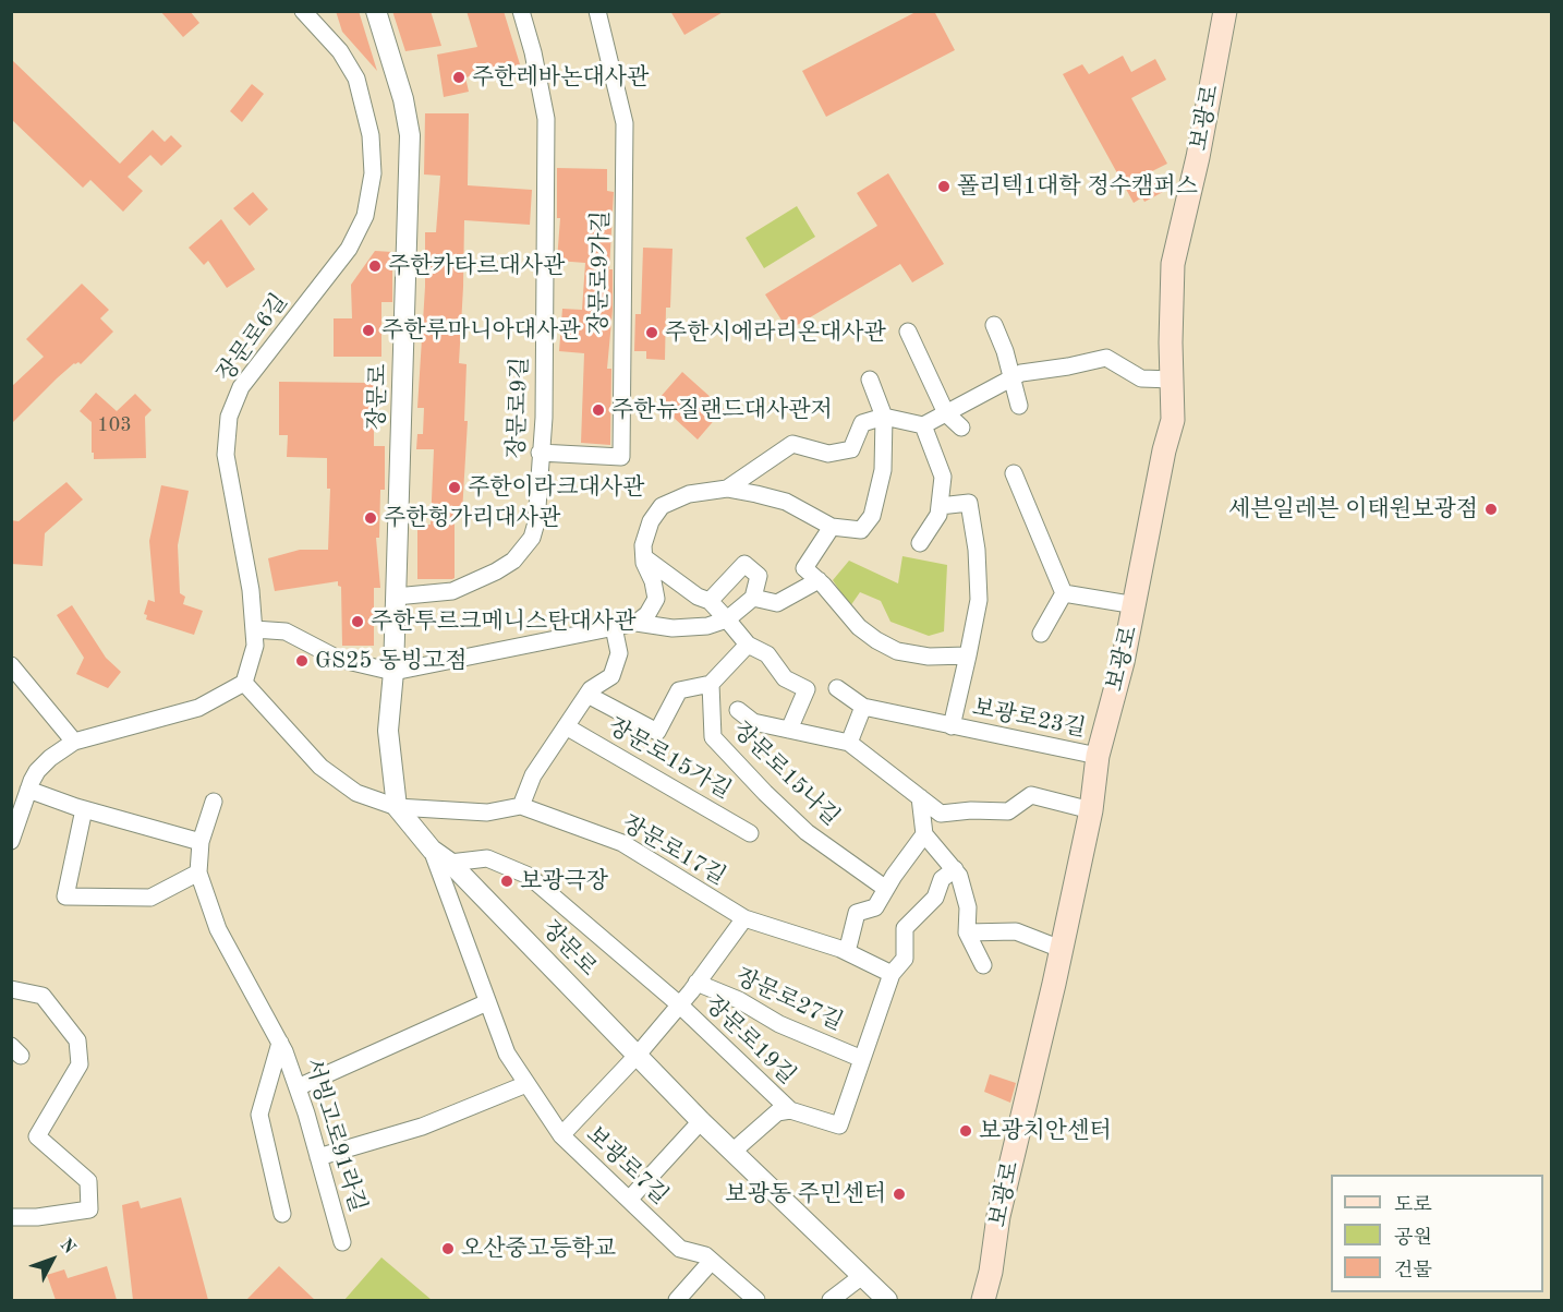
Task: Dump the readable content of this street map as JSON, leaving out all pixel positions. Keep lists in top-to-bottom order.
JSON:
{
  "streets": {
    "main road": ["보광로"],
    "street": [
      "장문로9가길",
      "장문로6길",
      "장문로",
      "장문로9길",
      "보광로23길",
      "장문로15가길",
      "장문로15나길",
      "장문로17길",
      "장문로27길",
      "장문로19길",
      "서빙고로91라길",
      "보광로7길"
    ]
  },
  "crossings": [
    ["보광로", "보광로23길"],
    ["장문로9가길", "장문로9길"],
    ["장문로", "장문로9길"],
    ["장문로", "장문로19길"],
    ["장문로", "보광로7길"],
    ["장문로15가길", "장문로15나길"],
    ["장문로15가길", "장문로17길"],
    ["장문로17길", "장문로27길"],
    ["장문로17길", "장문로19길"],
    ["장문로27길", "장문로19길"]
  ],
  "places": [
    "주한레바논대사관",
    "폴리텍1대학 정수캠퍼스",
    "주한카타르대사관",
    "주한루마니아대사관",
    "주한시에라리온대사관",
    "주한뉴질랜드대사관저",
    "주한이라크대사관",
    "세븐일레븐 이태원보광점",
    "주한헝가리대사관",
    "주한투르크메니스탄대사관",
    "GS25 동빙고점",
    "보광극장",
    "보광치안센터",
    "보광동 주민센터",
    "오산중고등학교"
  ],
  "house_numbers": ["103"],
  "legend": ["도로", "공원", "건물"],
  "north": "top right"
}
